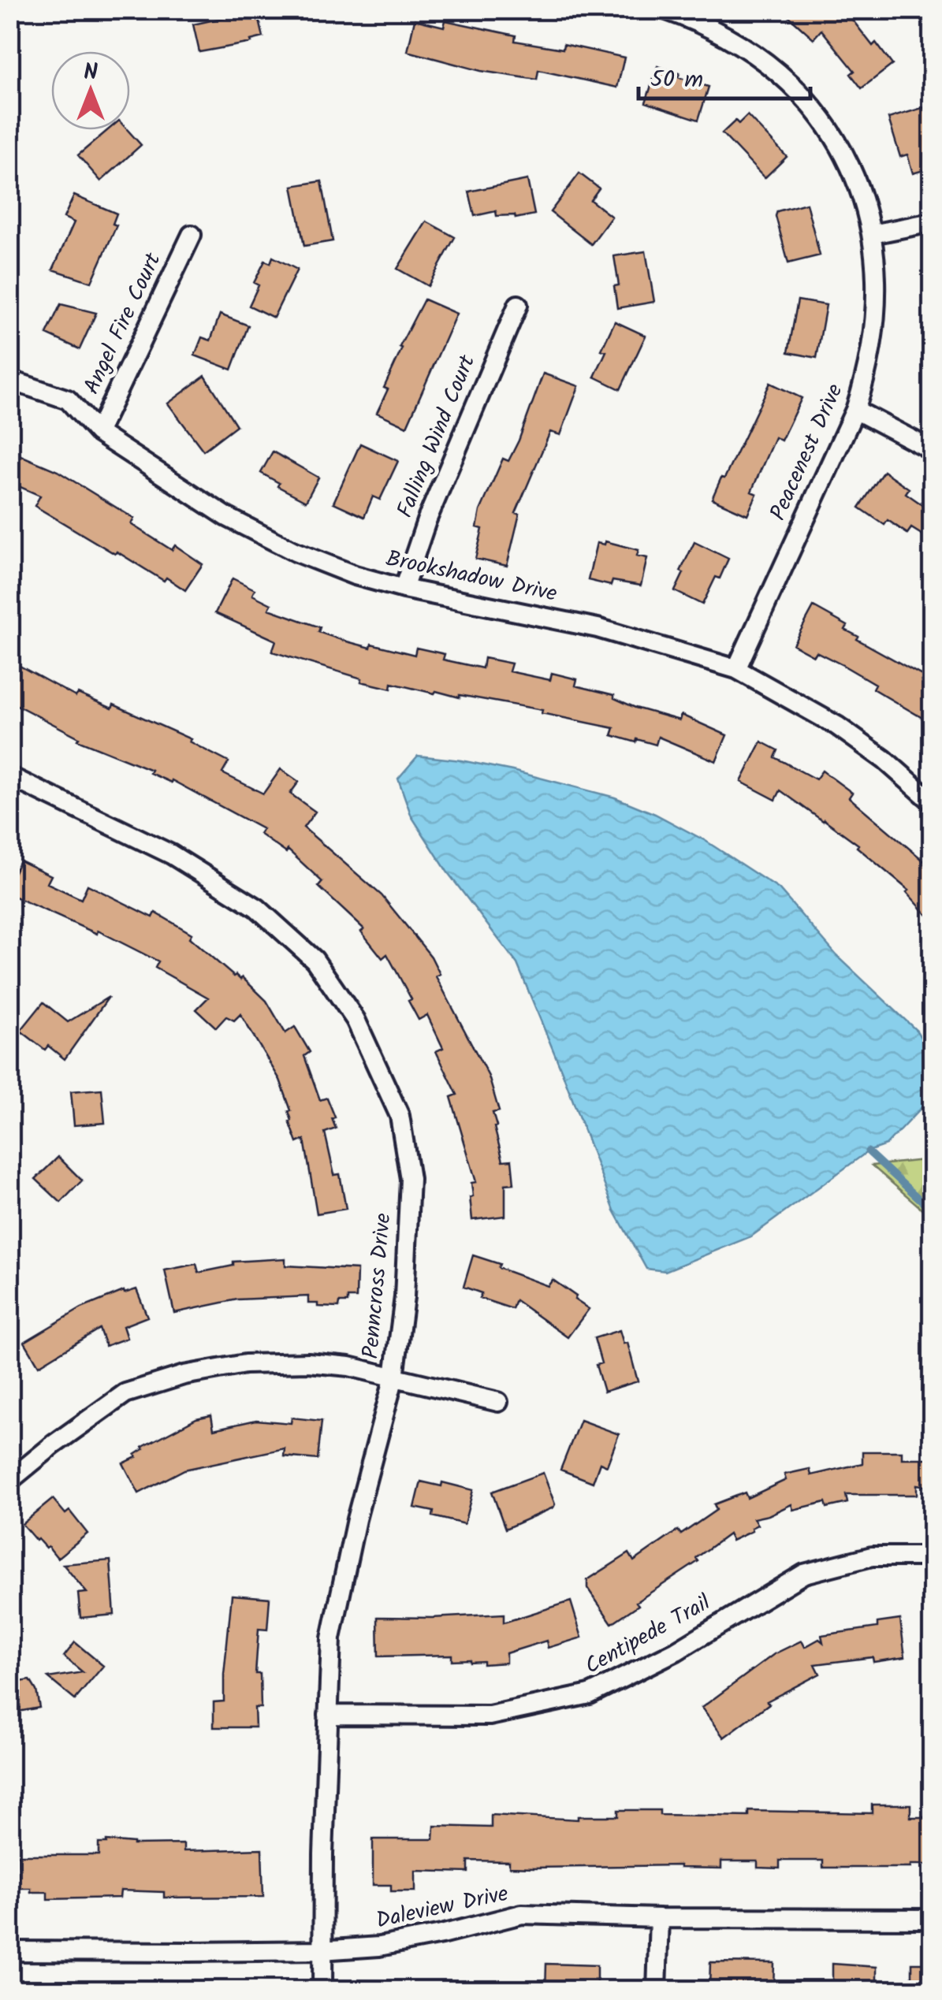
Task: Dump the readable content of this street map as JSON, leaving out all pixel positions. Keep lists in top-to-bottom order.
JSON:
{
  "streets": {
    "street": [
      "Angel Fire Court",
      "Falling Wind Court",
      "Peacenest Drive",
      "Brookshadow Drive",
      "Penncross Drive",
      "Centipede Trail",
      "Daleview Drive"
    ]
  },
  "crossings": [
    ["Angel Fire Court", "Brookshadow Drive"],
    ["Falling Wind Court", "Brookshadow Drive"],
    ["Peacenest Drive", "Brookshadow Drive"],
    ["Penncross Drive", "Centipede Trail"],
    ["Penncross Drive", "Daleview Drive"]
  ],
  "scale_bar": "50 m",
  "north": "top"
}
